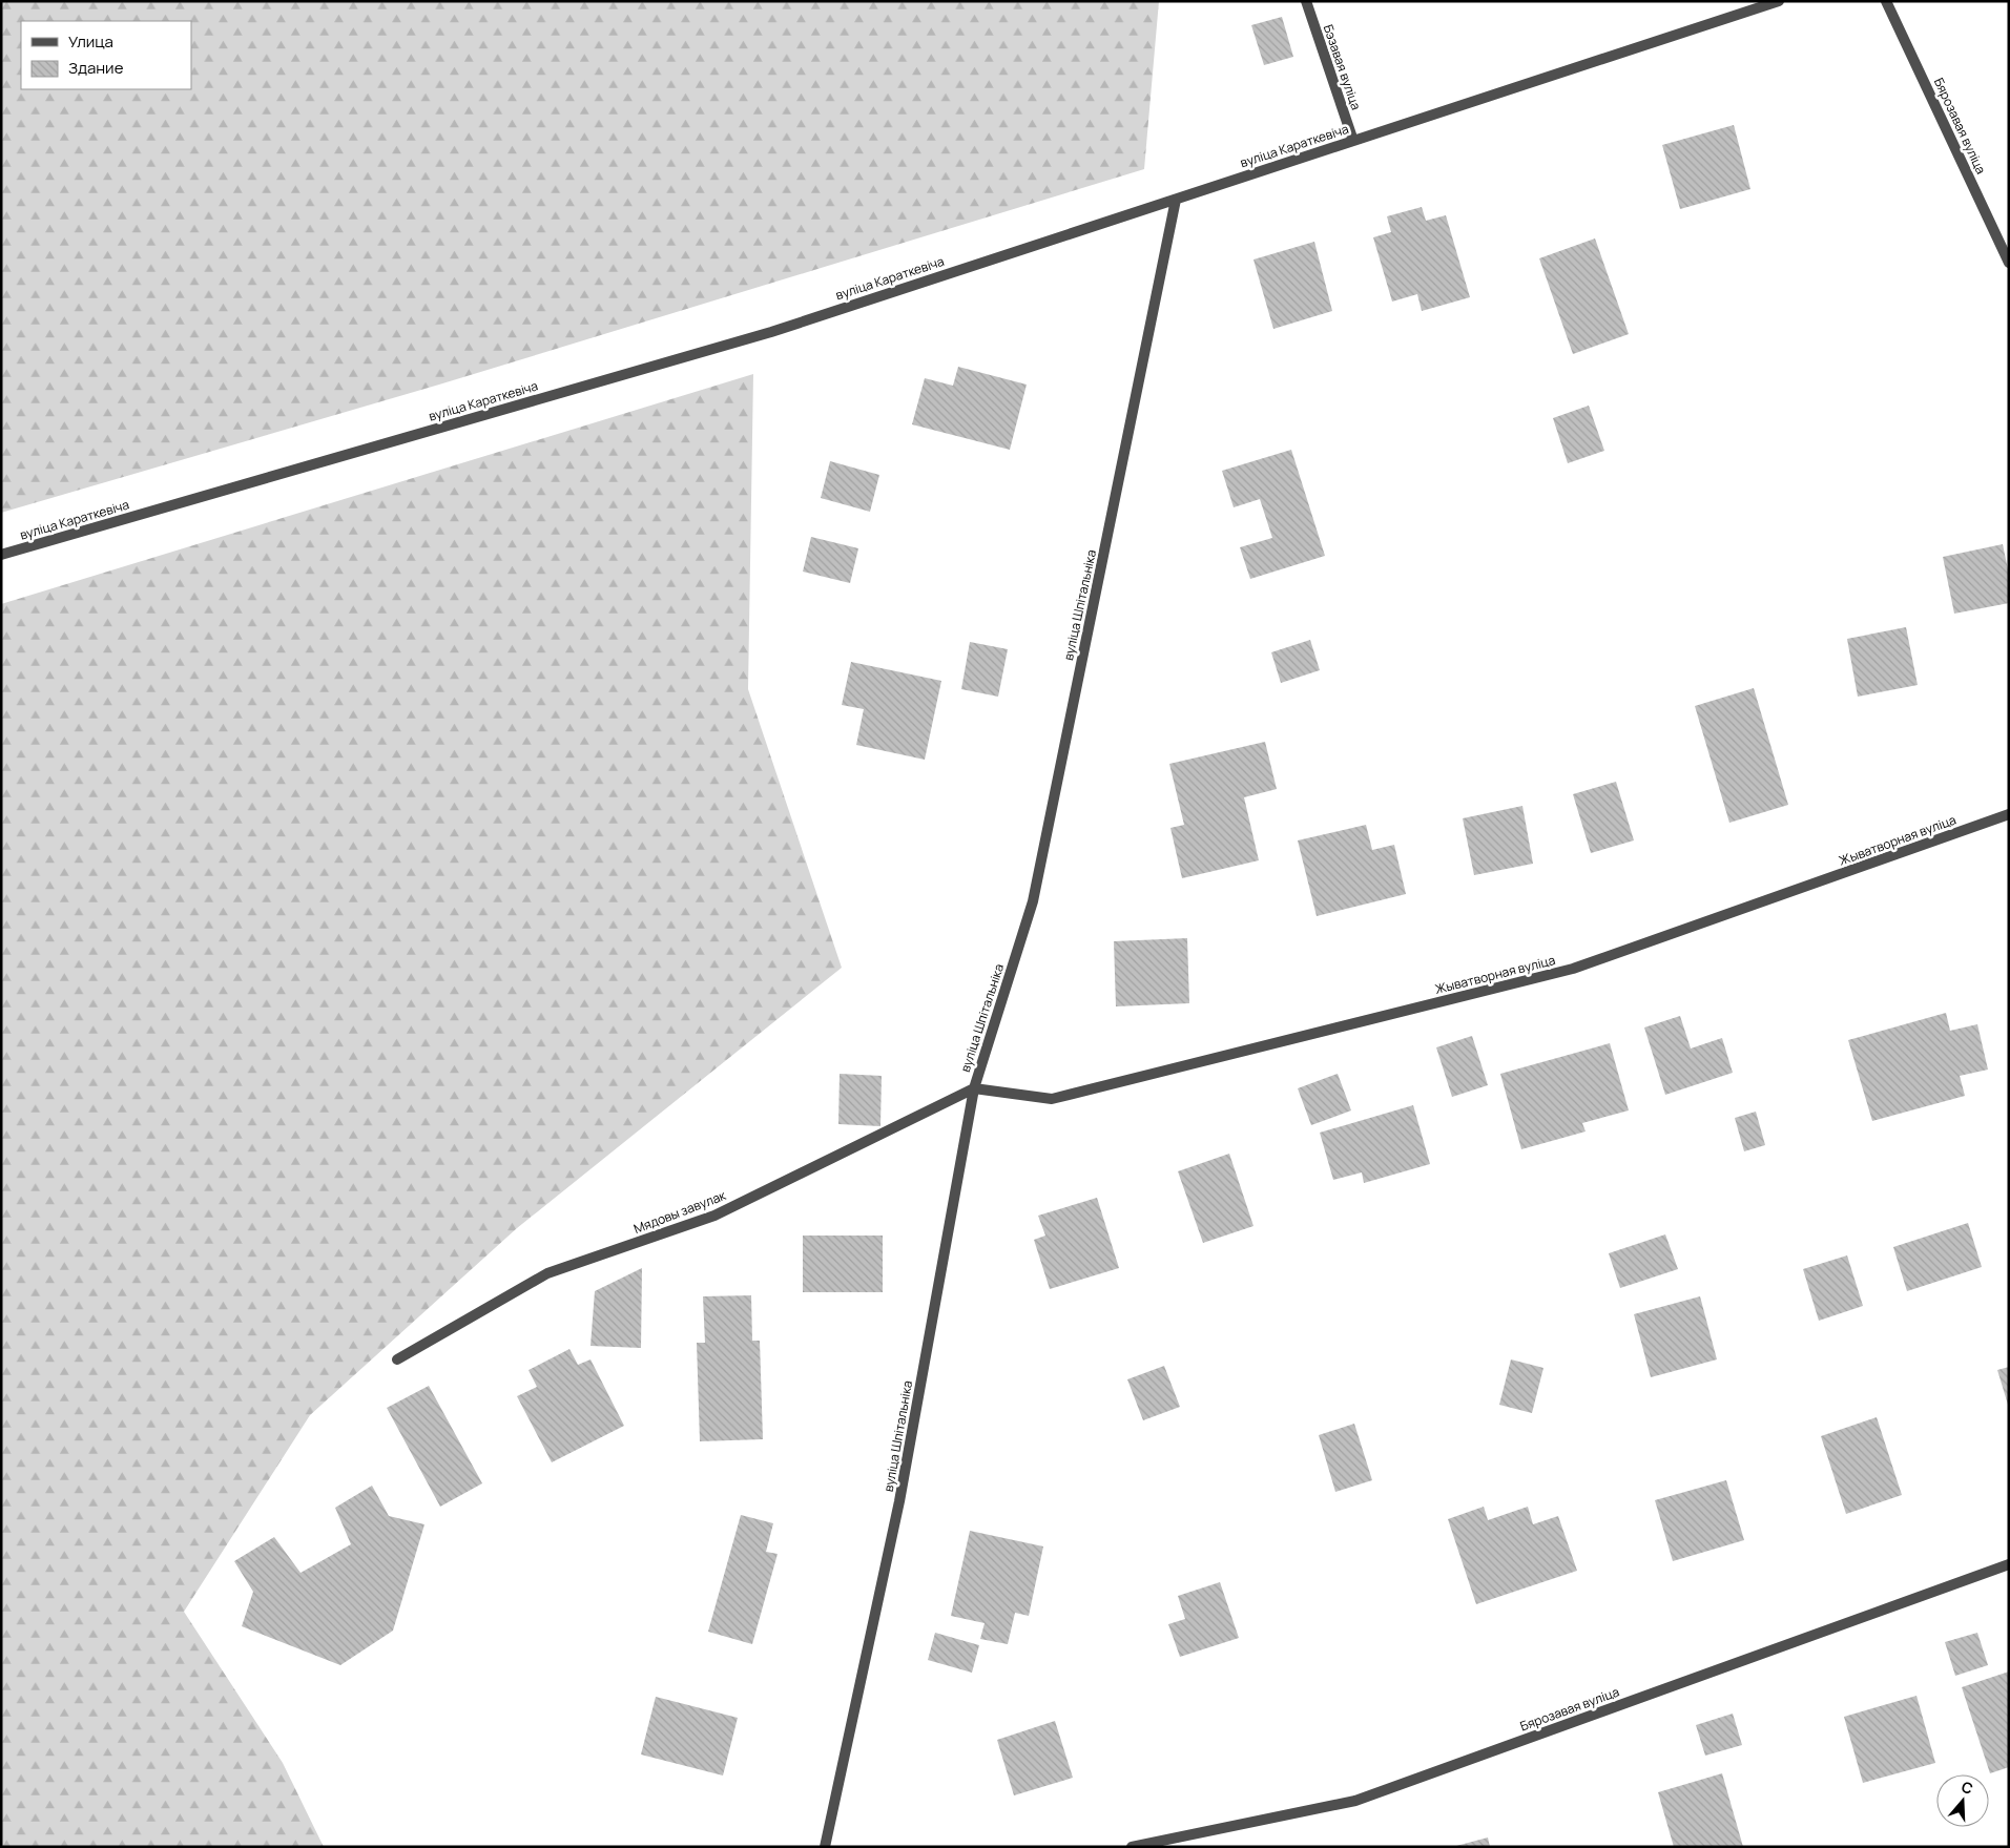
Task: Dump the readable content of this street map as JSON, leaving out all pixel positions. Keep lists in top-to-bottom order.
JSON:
{
  "streets": {
    "street": [
      "Бэзавая вуліца",
      "Бярозавая вуліца",
      "вуліца Караткевіча",
      "вуліца Шпітальніка",
      "Жыватворная вуліца",
      "Мядовы завулак"
    ]
  },
  "crossings": [
    ["Бэзавая вуліца", "вуліца Караткевіча"],
    ["вуліца Караткевіча", "вуліца Шпітальніка"],
    ["вуліца Шпітальніка", "Жыватворная вуліца"],
    ["вуліца Шпітальніка", "Мядовы завулак"],
    ["Жыватворная вуліца", "Мядовы завулак"]
  ],
  "legend": ["Улица", "Здание"],
  "north": "top"
}
